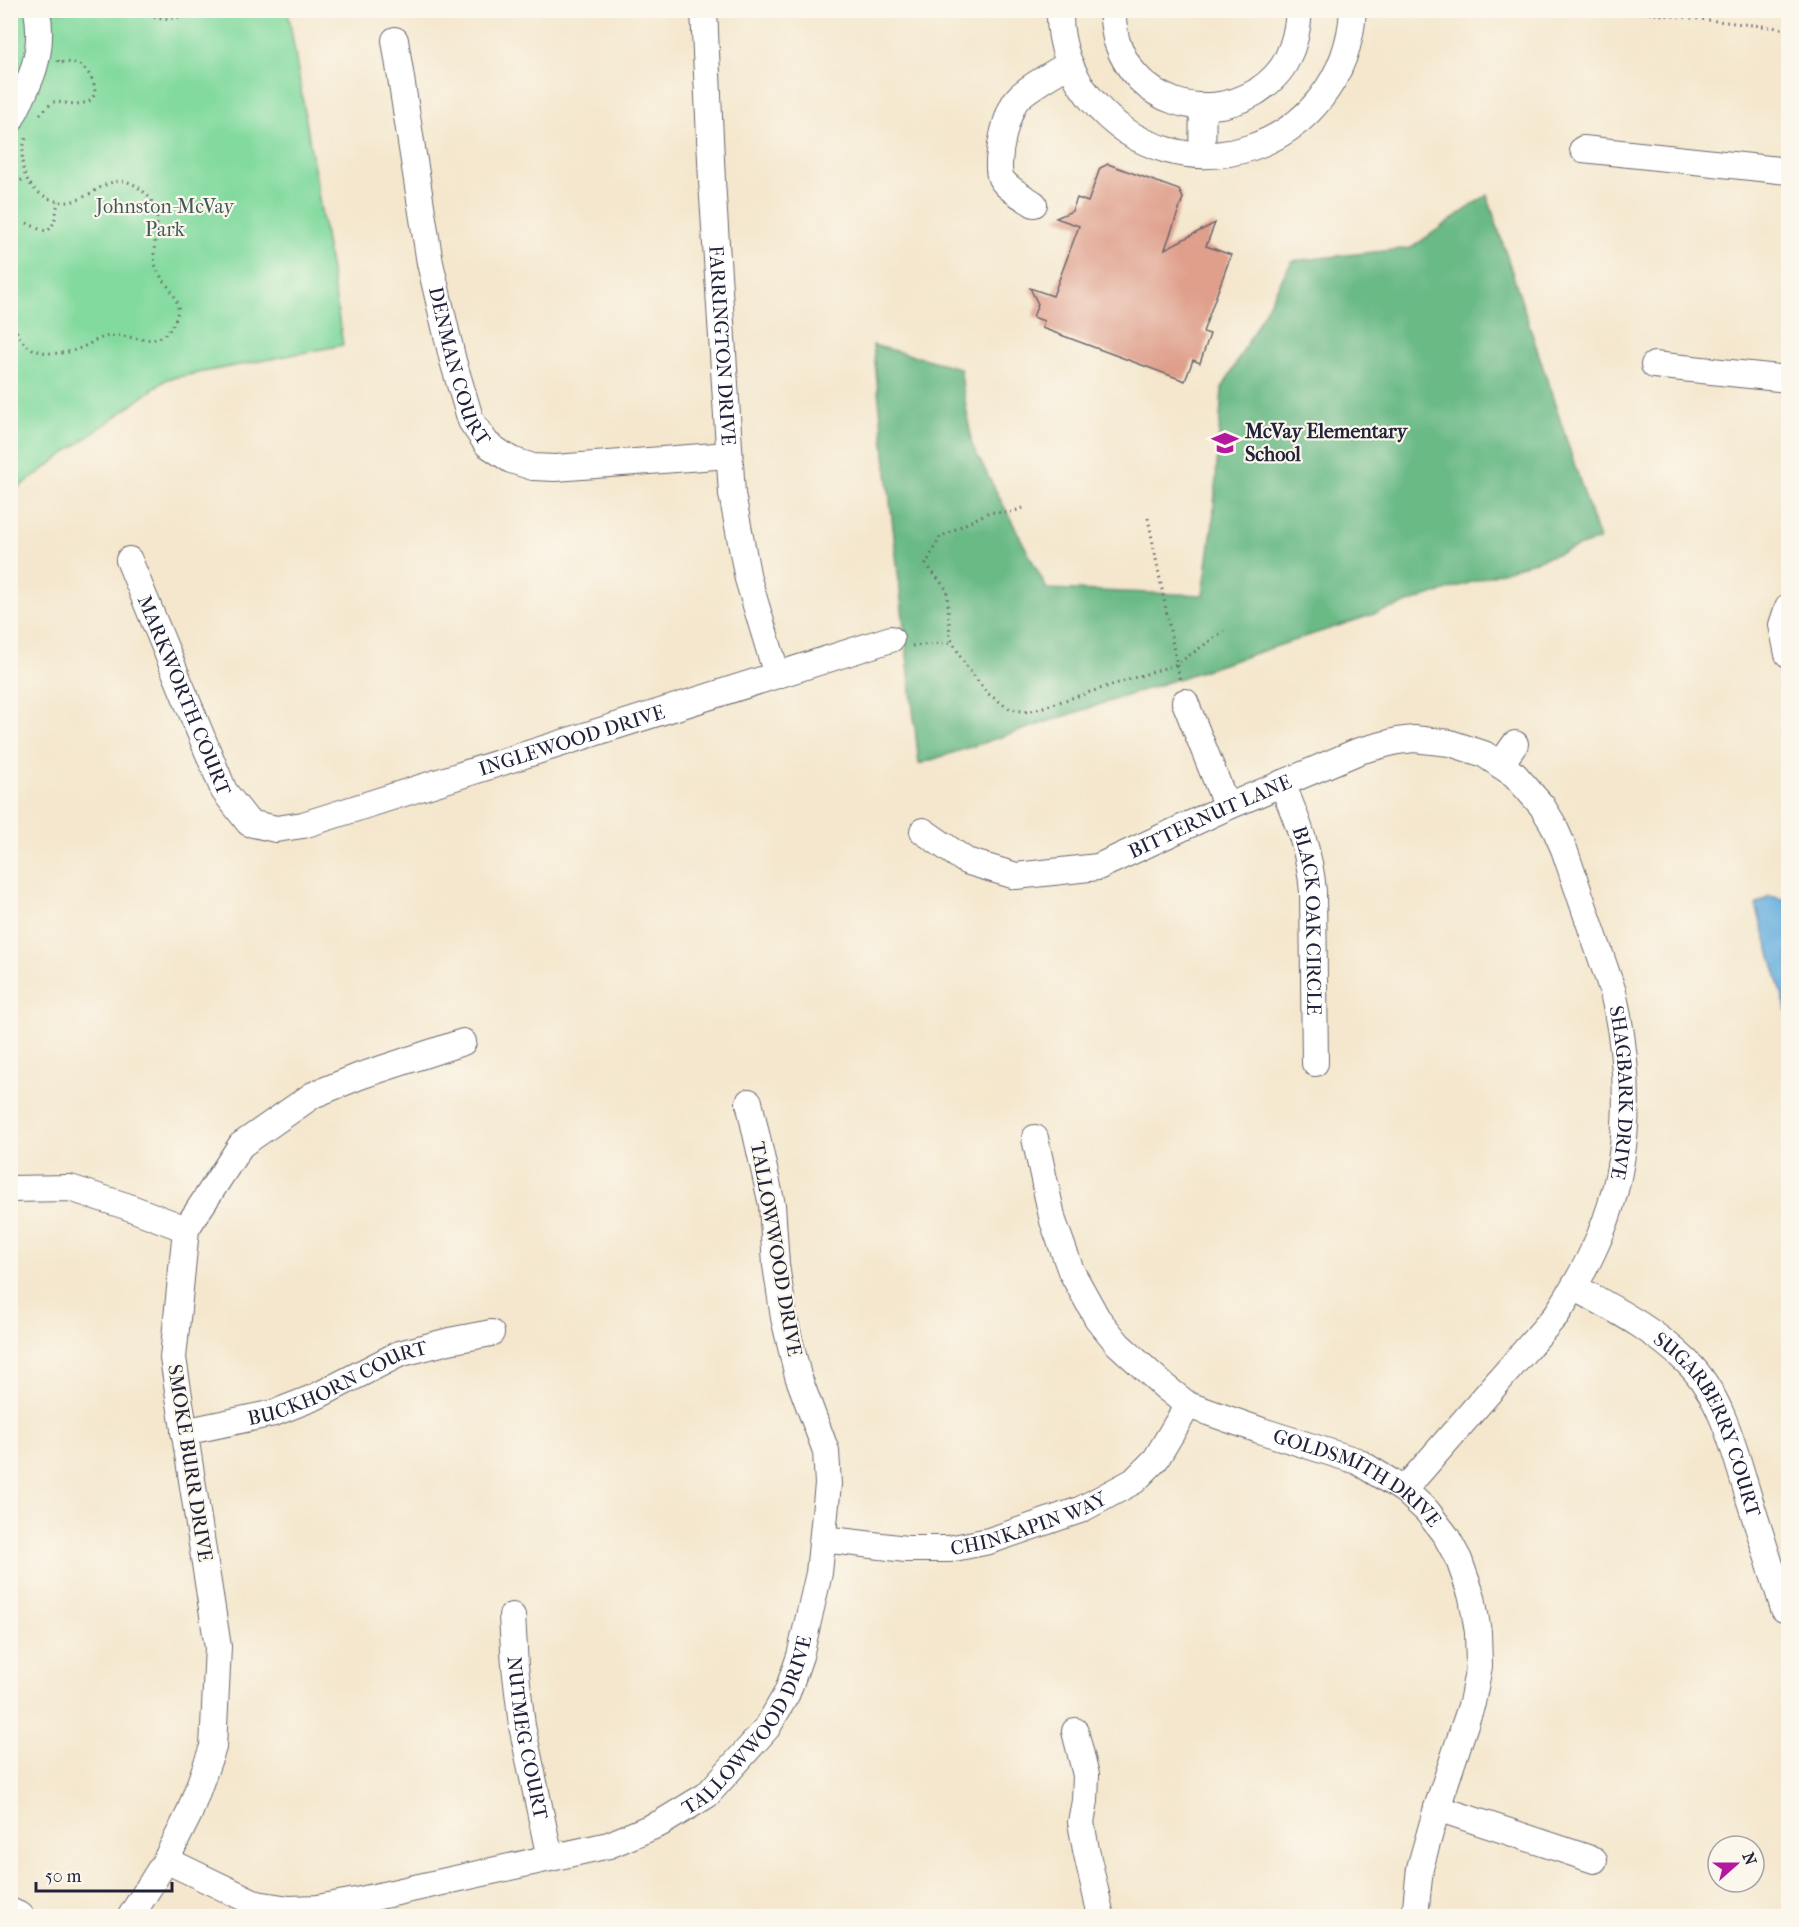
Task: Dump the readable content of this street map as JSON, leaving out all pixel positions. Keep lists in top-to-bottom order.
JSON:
{
  "streets": {
    "street": [
      "FARRINGTON DRIVE",
      "DENMAN COURT",
      "MARKWORTH COURT",
      "INGLEWOOD DRIVE",
      "BITTERNUT LANE",
      "BLACK OAK CIRCLE",
      "SHAGBARK DRIVE",
      "TALLOWWOOD DRIVE",
      "BUCKHORN COURT",
      "SUGARBERRY COURT",
      "SMOKE BURR DRIVE",
      "GOLDSMITH DRIVE",
      "CHINKAPIN WAY",
      "NUTMEG COURT"
    ]
  },
  "crossings": [
    ["FARRINGTON DRIVE", "DENMAN COURT"],
    ["FARRINGTON DRIVE", "INGLEWOOD DRIVE"],
    ["MARKWORTH COURT", "INGLEWOOD DRIVE"],
    ["BITTERNUT LANE", "BLACK OAK CIRCLE"],
    ["BITTERNUT LANE", "SHAGBARK DRIVE"],
    ["SHAGBARK DRIVE", "SUGARBERRY COURT"],
    ["SHAGBARK DRIVE", "GOLDSMITH DRIVE"],
    ["TALLOWWOOD DRIVE", "SMOKE BURR DRIVE"],
    ["TALLOWWOOD DRIVE", "CHINKAPIN WAY"],
    ["TALLOWWOOD DRIVE", "NUTMEG COURT"],
    ["BUCKHORN COURT", "SMOKE BURR DRIVE"],
    ["GOLDSMITH DRIVE", "CHINKAPIN WAY"]
  ],
  "parks": ["Johnston-McVay Park"],
  "places": {
    "school or university": ["McVay Elementary School"]
  },
  "scale_bar": "50 m",
  "north": "right"
}
